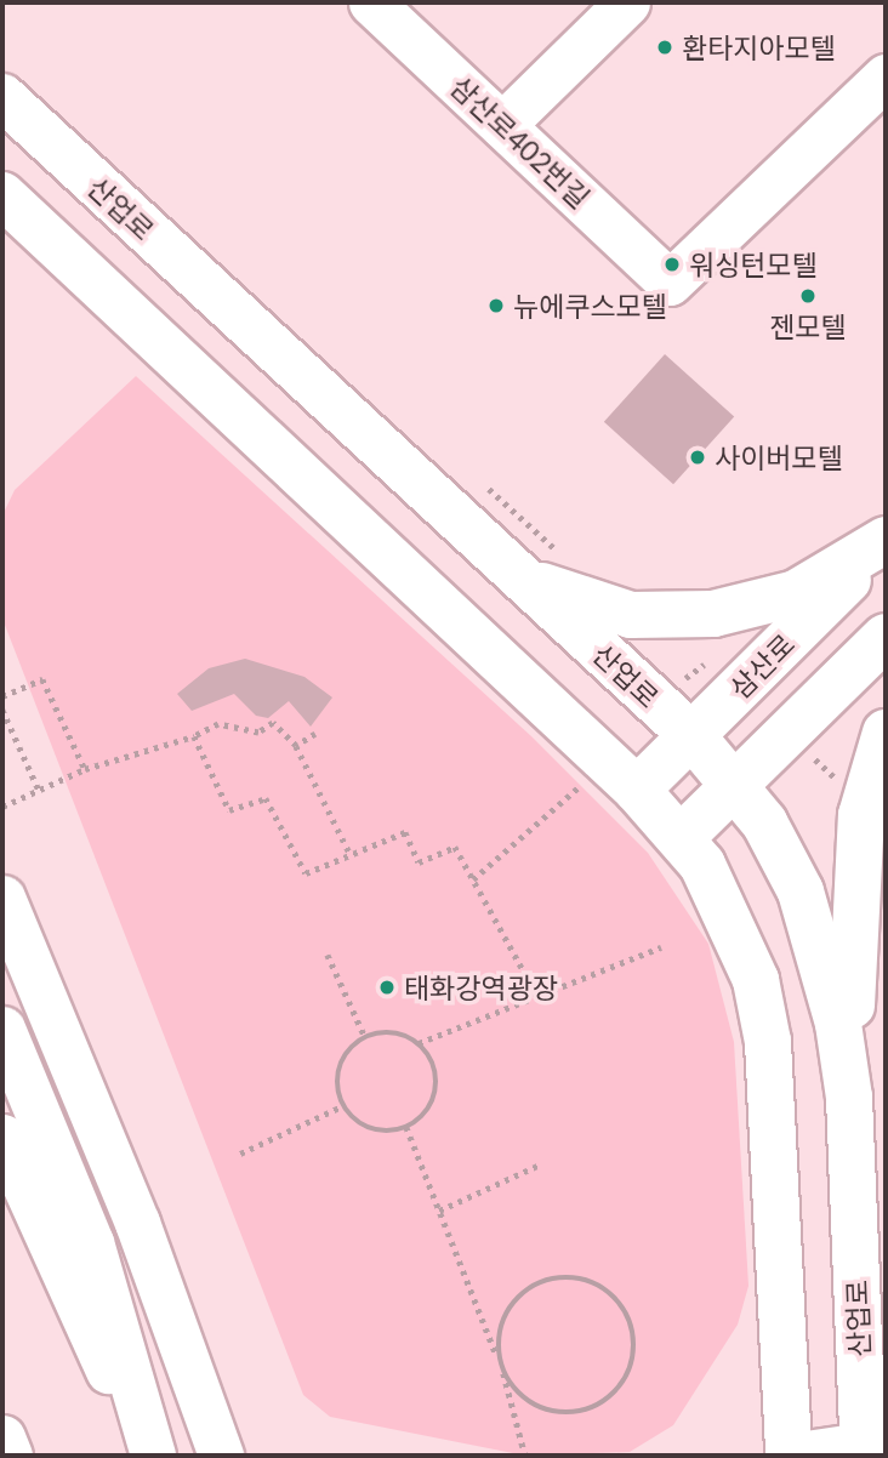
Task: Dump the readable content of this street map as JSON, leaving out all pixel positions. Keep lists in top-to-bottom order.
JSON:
{
  "streets": {
    "main road": ["산업로", "삼산로"],
    "street": ["삼산로402번길"]
  },
  "crossings": [
    ["산업로", "삼산로"]
  ],
  "places": [
    "환타지아모텔",
    "워싱턴모텔",
    "젠모텔",
    "뉴에쿠스모텔",
    "사이버모텔",
    "태화강역광장"
  ]
}
